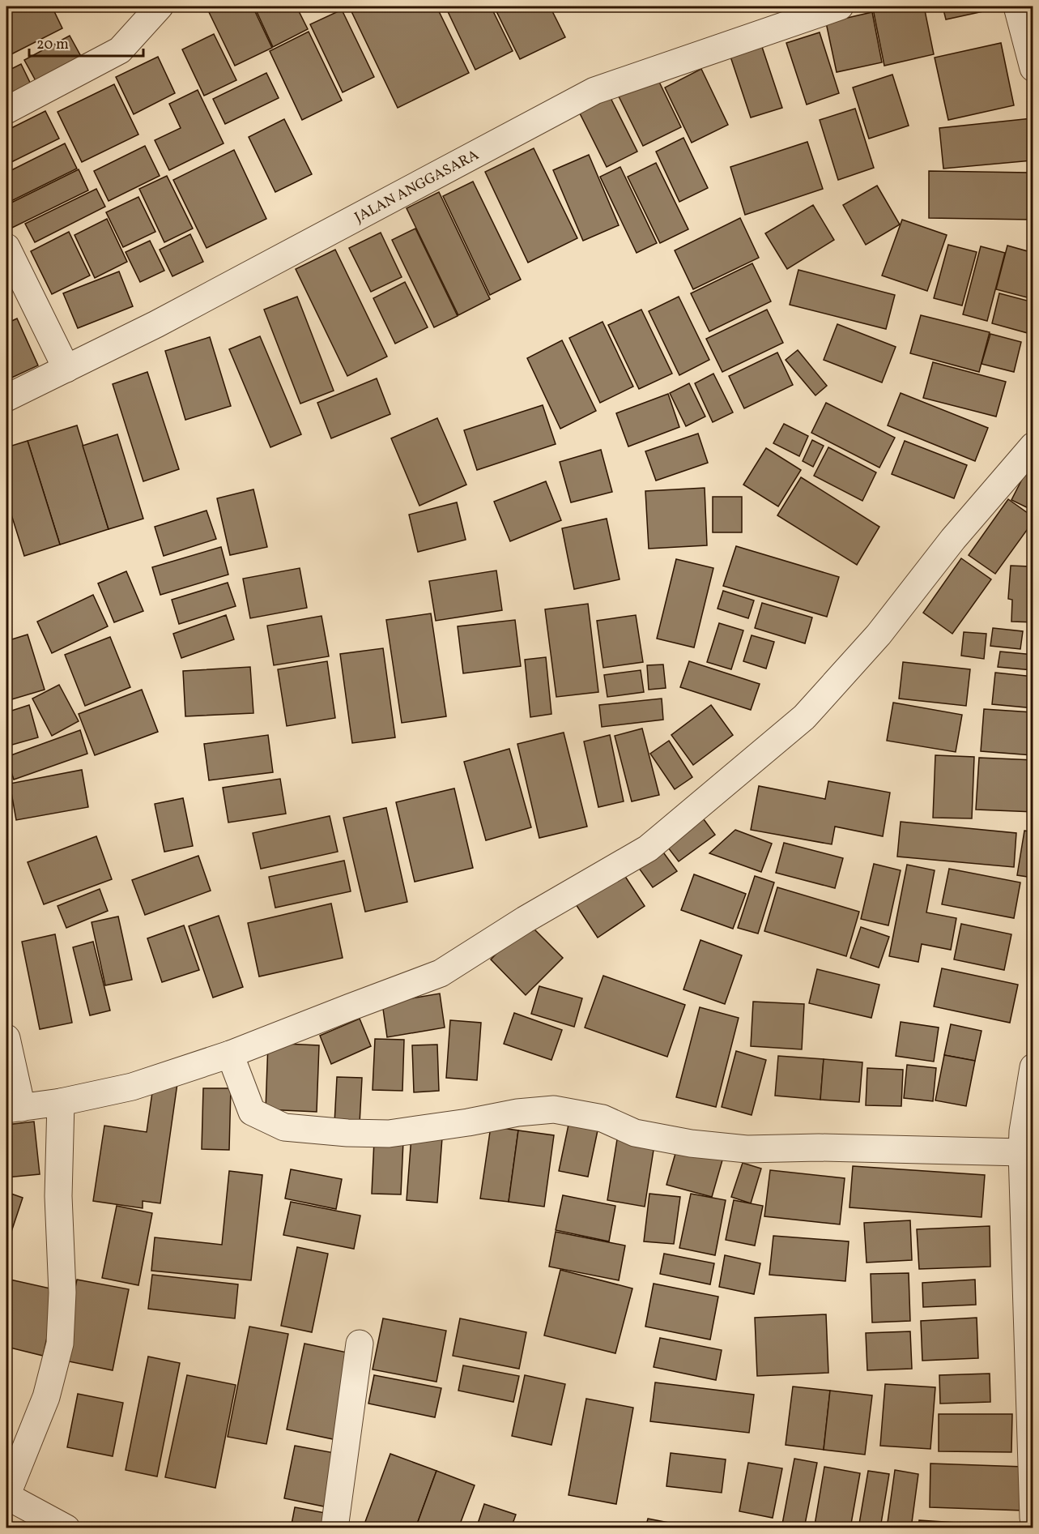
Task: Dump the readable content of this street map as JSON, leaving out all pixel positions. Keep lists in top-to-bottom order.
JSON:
{
  "streets": {
    "street": ["JALAN ANGGASARA"]
  },
  "scale_bar": "20 m"
}
